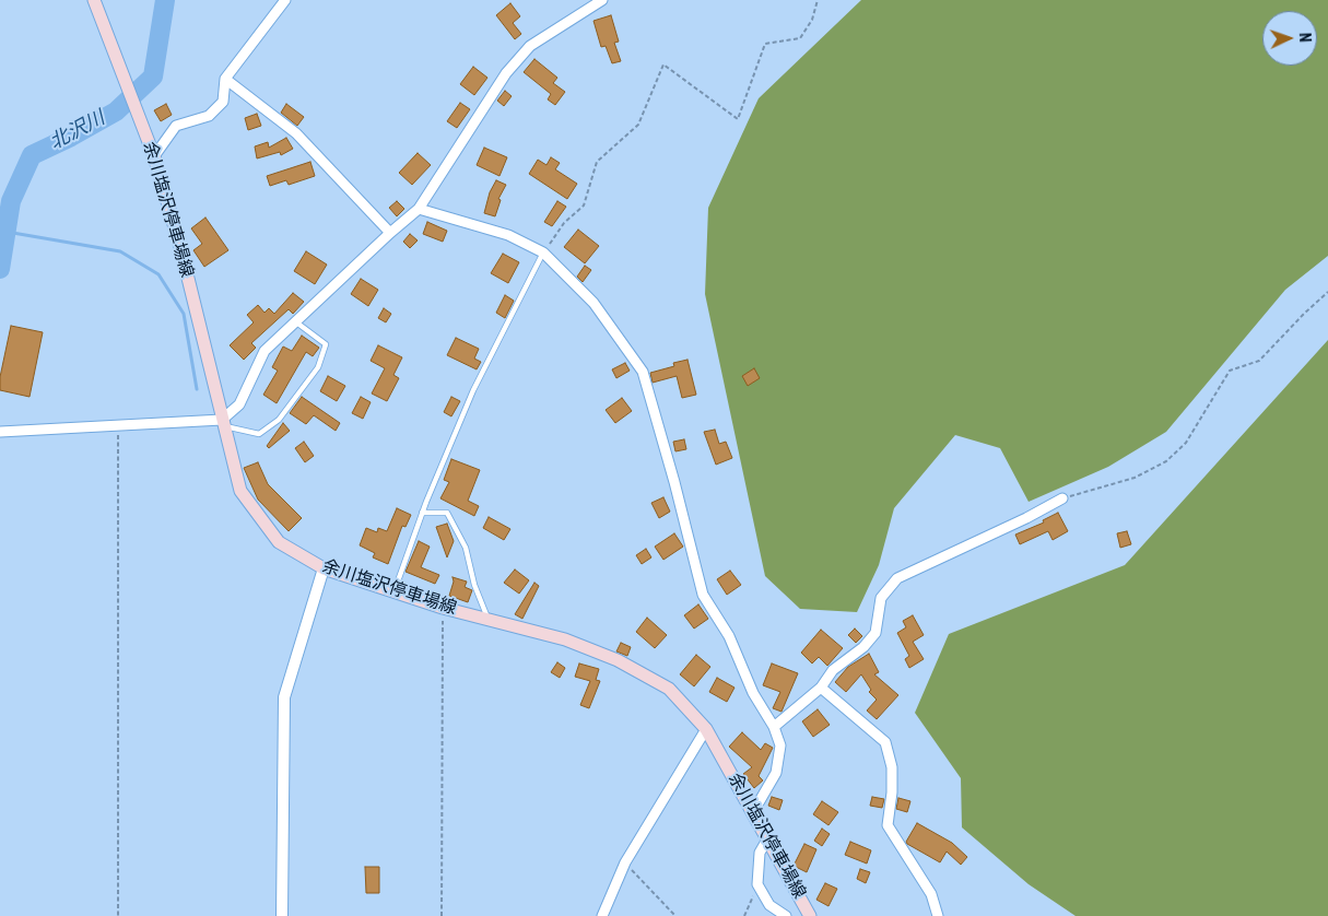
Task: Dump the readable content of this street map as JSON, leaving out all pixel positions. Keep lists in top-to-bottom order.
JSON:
{
  "streets": {
    "main road": ["余川塩沢停車場線"]
  },
  "water": ["北沢川"],
  "north": "right"
}
